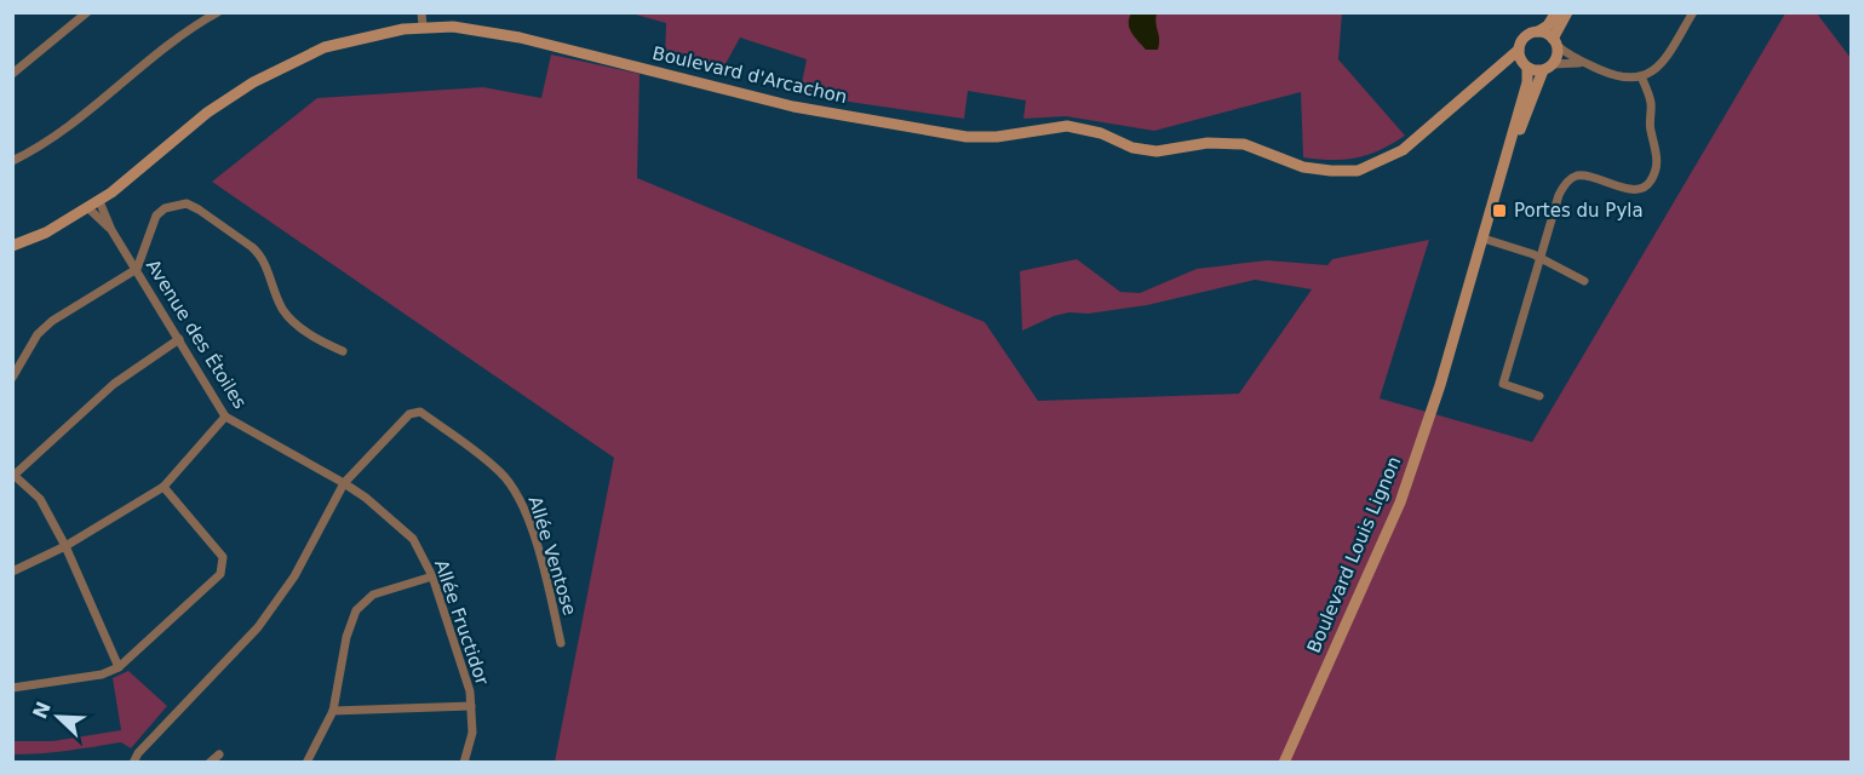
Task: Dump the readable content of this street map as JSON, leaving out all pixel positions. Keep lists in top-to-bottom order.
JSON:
{
  "streets": {
    "main road": ["Boulevard d'Arcachon", "Boulevard Louis Lignon"],
    "street": ["Avenue des Étoiles", "Allée Ventose", "Allée Fructidor"]
  },
  "crossings": [
    ["Boulevard d'Arcachon", "Avenue des Étoiles"],
    ["Avenue des Étoiles", "Allée Ventose"],
    ["Avenue des Étoiles", "Allée Fructidor"],
    ["Allée Ventose", "Allée Fructidor"]
  ],
  "places": {
    "transit": ["Portes du Pyla"]
  },
  "north": "top left"
}
